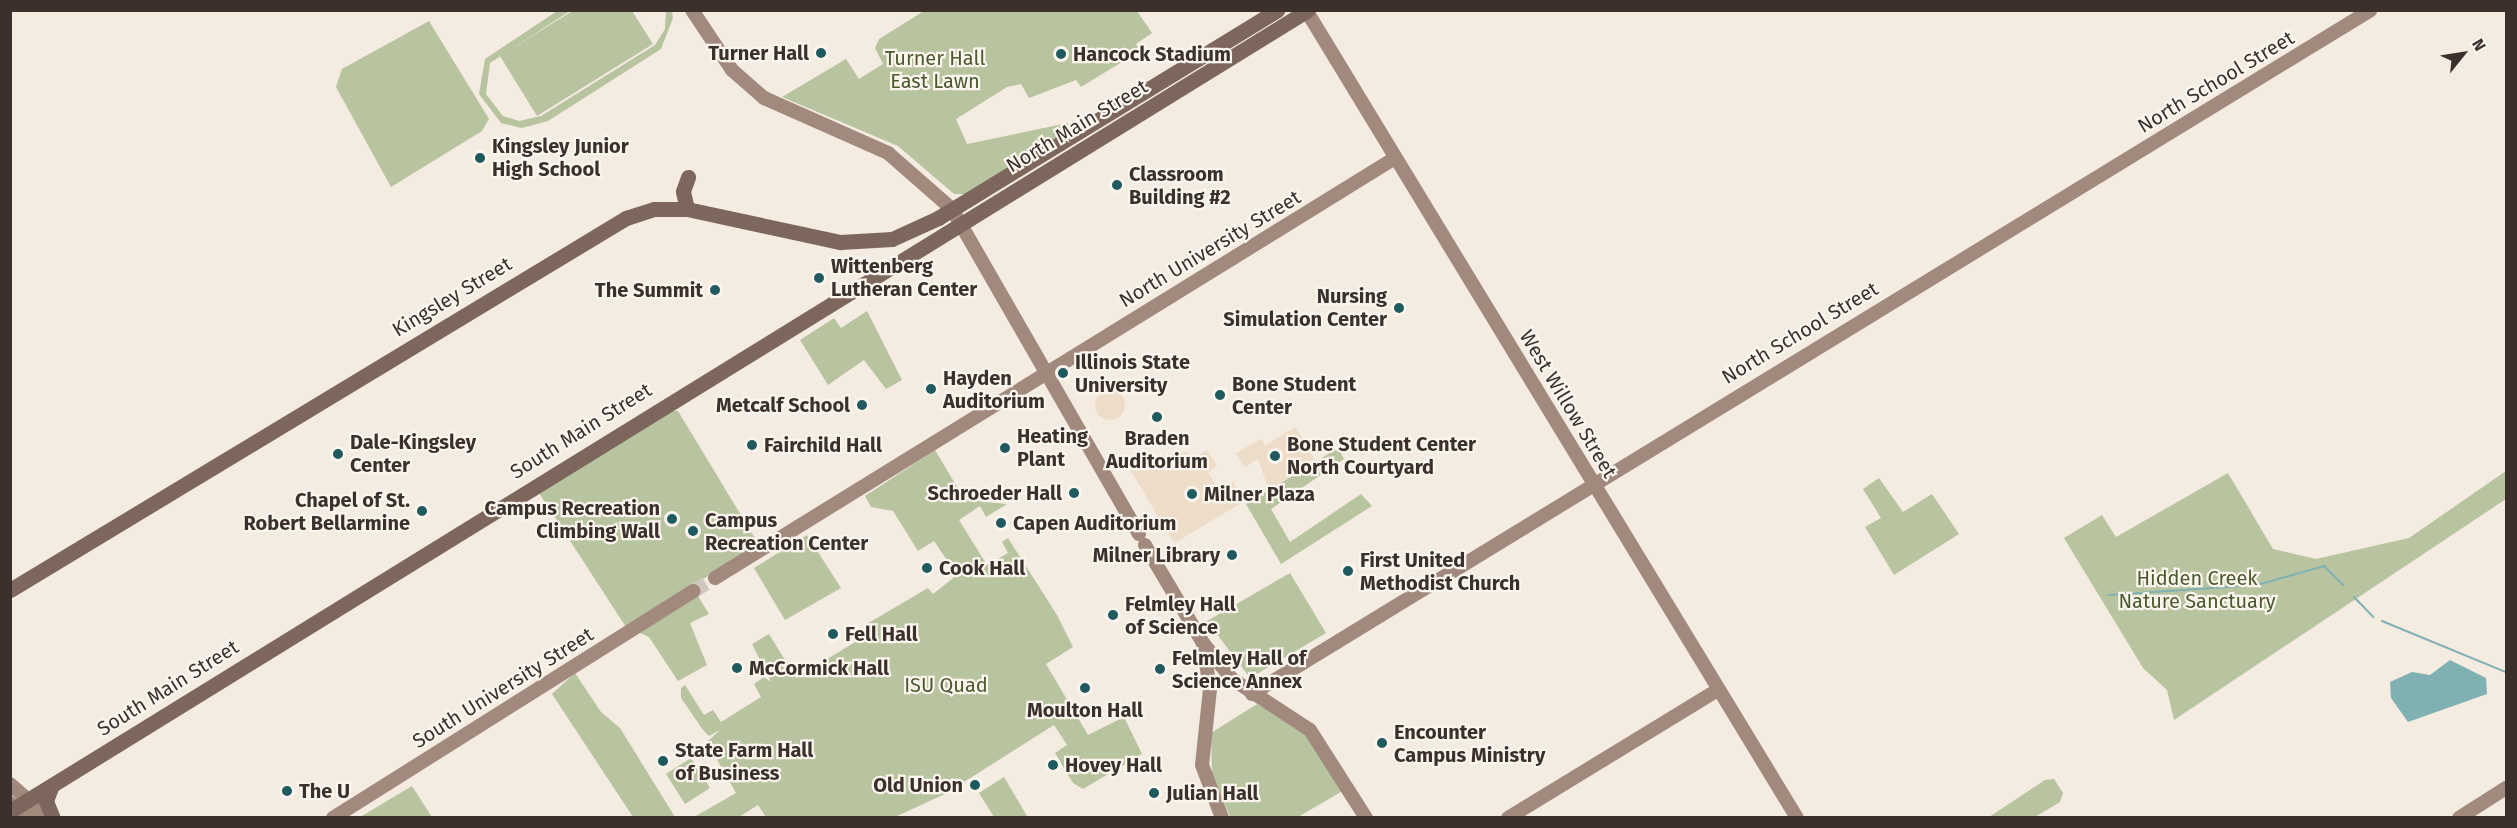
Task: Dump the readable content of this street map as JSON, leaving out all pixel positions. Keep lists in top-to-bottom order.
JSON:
{
  "streets": {
    "main road": ["North Main Street", "Kingsley Street", "South Main Street"],
    "street": [
      "North School Street",
      "North University Street",
      "West Willow Street",
      "South University Street"
    ]
  },
  "crossings": [
    ["North School Street", "West Willow Street"],
    ["North Main Street", "Kingsley Street"],
    ["North Main Street", "West Willow Street"],
    ["North Main Street", "South Main Street"],
    ["North University Street", "West Willow Street"],
    ["Kingsley Street", "South Main Street"]
  ],
  "parks": ["Turner Hall East Lawn", "Hidden Creek Nature Sanctuary", "ISU Quad"],
  "places": [
    "Turner Hall",
    "Hancock Stadium",
    "Kingsley Junior High School",
    "Classroom Building #2",
    "Wittenberg Lutheran Center",
    "The Summit",
    "Nursing Simulation Center",
    "Illinois State University",
    "Hayden Auditorium",
    "Bone Student Center",
    "Metcalf School",
    "Braden Auditorium",
    "Fairchild Hall",
    "Heating Plant",
    "Dale-Kingsley Center",
    "Bone Student Center North Courtyard",
    "Schroeder Hall",
    "Milner Plaza",
    "Chapel of St. Robert Bellarmine",
    "Campus Recreation Climbing Wall",
    "Capen Auditorium",
    "Campus Recreation Center",
    "Milner Library",
    "Cook Hall",
    "First United Methodist Church",
    "Felmley Hall of Science",
    "Fell Hall",
    "McCormick Hall",
    "Felmley Hall of Science Annex",
    "Moulton Hall",
    "Encounter Campus Ministry",
    "State Farm Hall of Business",
    "Hovey Hall",
    "Old Union",
    "The U",
    "Julian Hall"
  ],
  "north": "top right"
}
